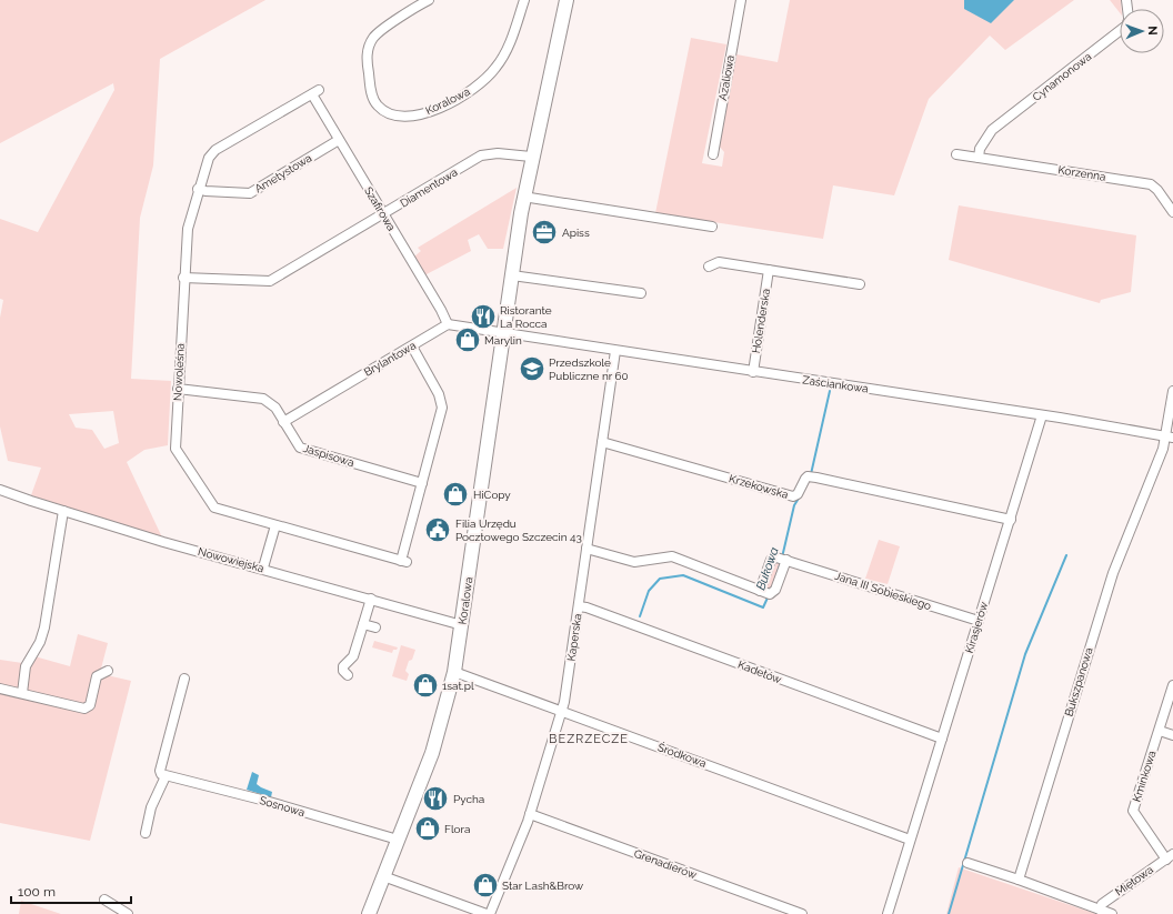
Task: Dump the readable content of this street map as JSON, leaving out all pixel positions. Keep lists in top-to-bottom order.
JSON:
{
  "streets": {
    "street": [
      "Cynamonowa",
      "Azaliowa",
      "Koralowa",
      "Ametystowa",
      "Korzenna",
      "Diamentowa",
      "Szafirowa",
      "Holenderska",
      "Brylantowa",
      "Nowoleśna",
      "Zaściankowa",
      "Jaspisowa",
      "Krzekowska",
      "Nowowiejska",
      "Jana III Sobieskiego",
      "Kirasjerów",
      "Kaperska",
      "Kadetów",
      "Bukszpanowa",
      "Środkowa",
      "Kminkowa",
      "Sosnowa",
      "Grenadierów",
      "Miętowa"
    ]
  },
  "crossings": [
    ["Cynamonowa", "Korzenna"],
    ["Koralowa", "Diamentowa"],
    ["Koralowa", "Zaściankowa"],
    ["Koralowa", "Nowowiejska"],
    ["Koralowa", "Środkowa"],
    ["Koralowa", "Sosnowa"],
    ["Ametystowa", "Szafirowa"],
    ["Ametystowa", "Nowoleśna"],
    ["Diamentowa", "Szafirowa"],
    ["Diamentowa", "Nowoleśna"],
    ["Szafirowa", "Brylantowa"],
    ["Szafirowa", "Nowoleśna"],
    ["Holenderska", "Zaściankowa"],
    ["Brylantowa", "Jaspisowa"],
    ["Nowoleśna", "Jaspisowa"],
    ["Zaściankowa", "Kirasjerów"],
    ["Zaściankowa", "Kaperska"],
    ["Zaściankowa", "Bukszpanowa"],
    ["Krzekowska", "Kirasjerów"],
    ["Krzekowska", "Kaperska"],
    ["Jana III Sobieskiego", "Kirasjerów"],
    ["Kirasjerów", "Kadetów"],
    ["Kirasjerów", "Środkowa"],
    ["Kaperska", "Kadetów"],
    ["Kaperska", "Środkowa"],
    ["Kaperska", "Grenadierów"],
    ["Kminkowa", "Miętowa"]
  ],
  "districts": ["BEZRZECZE"],
  "water": ["Bukowa"],
  "places": {
    "office": ["Apiss"],
    "restaurant": ["Ristorante La Rocca", "Pycha"],
    "shop": [
      "Marylin",
      "HiCopy",
      "1sat.pl",
      "Flora",
      "Star Lash&Brow"
    ],
    "school or university": ["Przedszkole Publiczne nr 60"],
    "public building": ["Filia Urzędu Pocztowego Szczecin 43"]
  },
  "scale_bar": "100 m",
  "north": "right"
}
